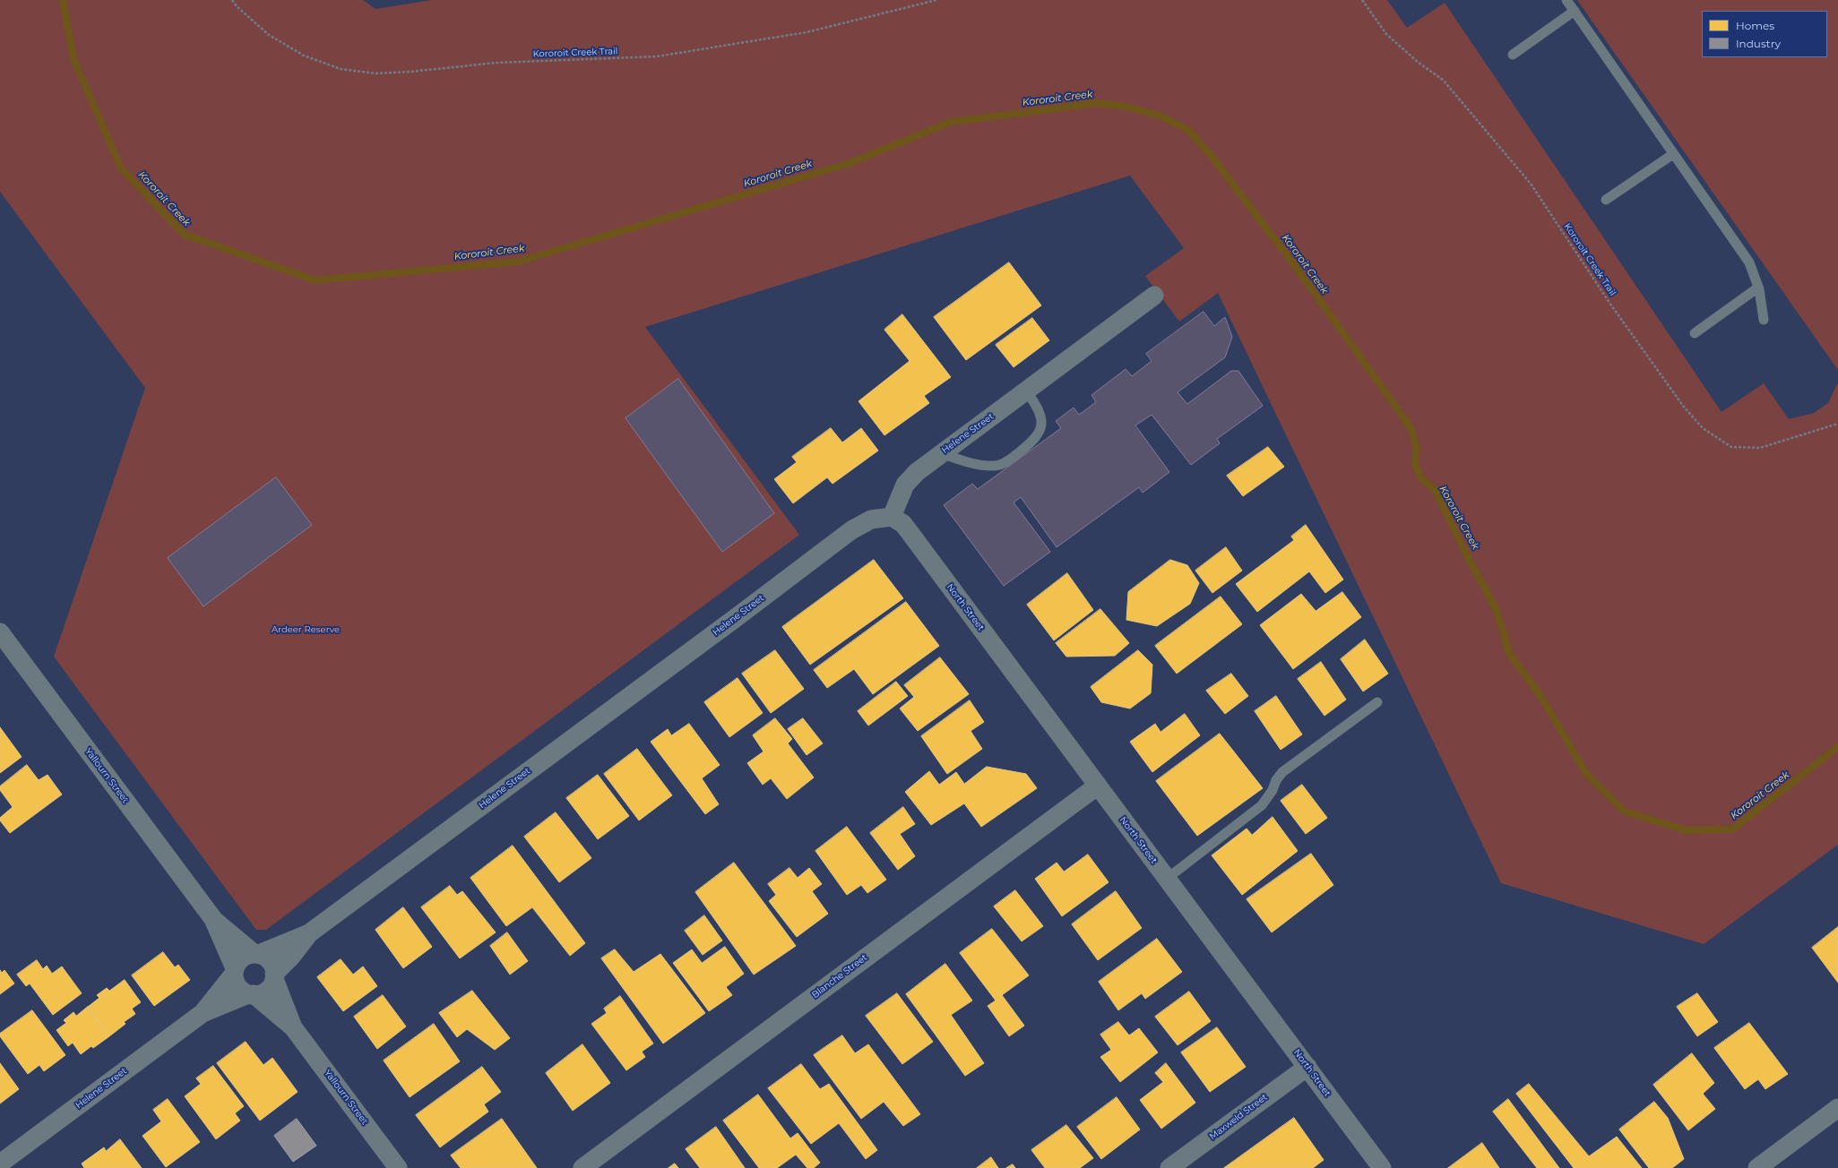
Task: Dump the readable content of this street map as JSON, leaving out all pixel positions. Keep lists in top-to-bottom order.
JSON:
{
  "streets": {
    "street": [
      "Helene Street",
      "North Street",
      "Yallourn Street",
      "Blanche Street",
      "Maxweld Street"
    ],
    "path": ["Kororoit Creek Trail"]
  },
  "crossings": [
    ["Helene Street", "North Street"],
    ["Helene Street", "Yallourn Street"],
    ["North Street", "Blanche Street"],
    ["North Street", "Maxweld Street"]
  ],
  "water": ["Kororoit Creek"],
  "parks": ["Ardeer Reserve"],
  "legend": ["Homes", "Industry"]
}
